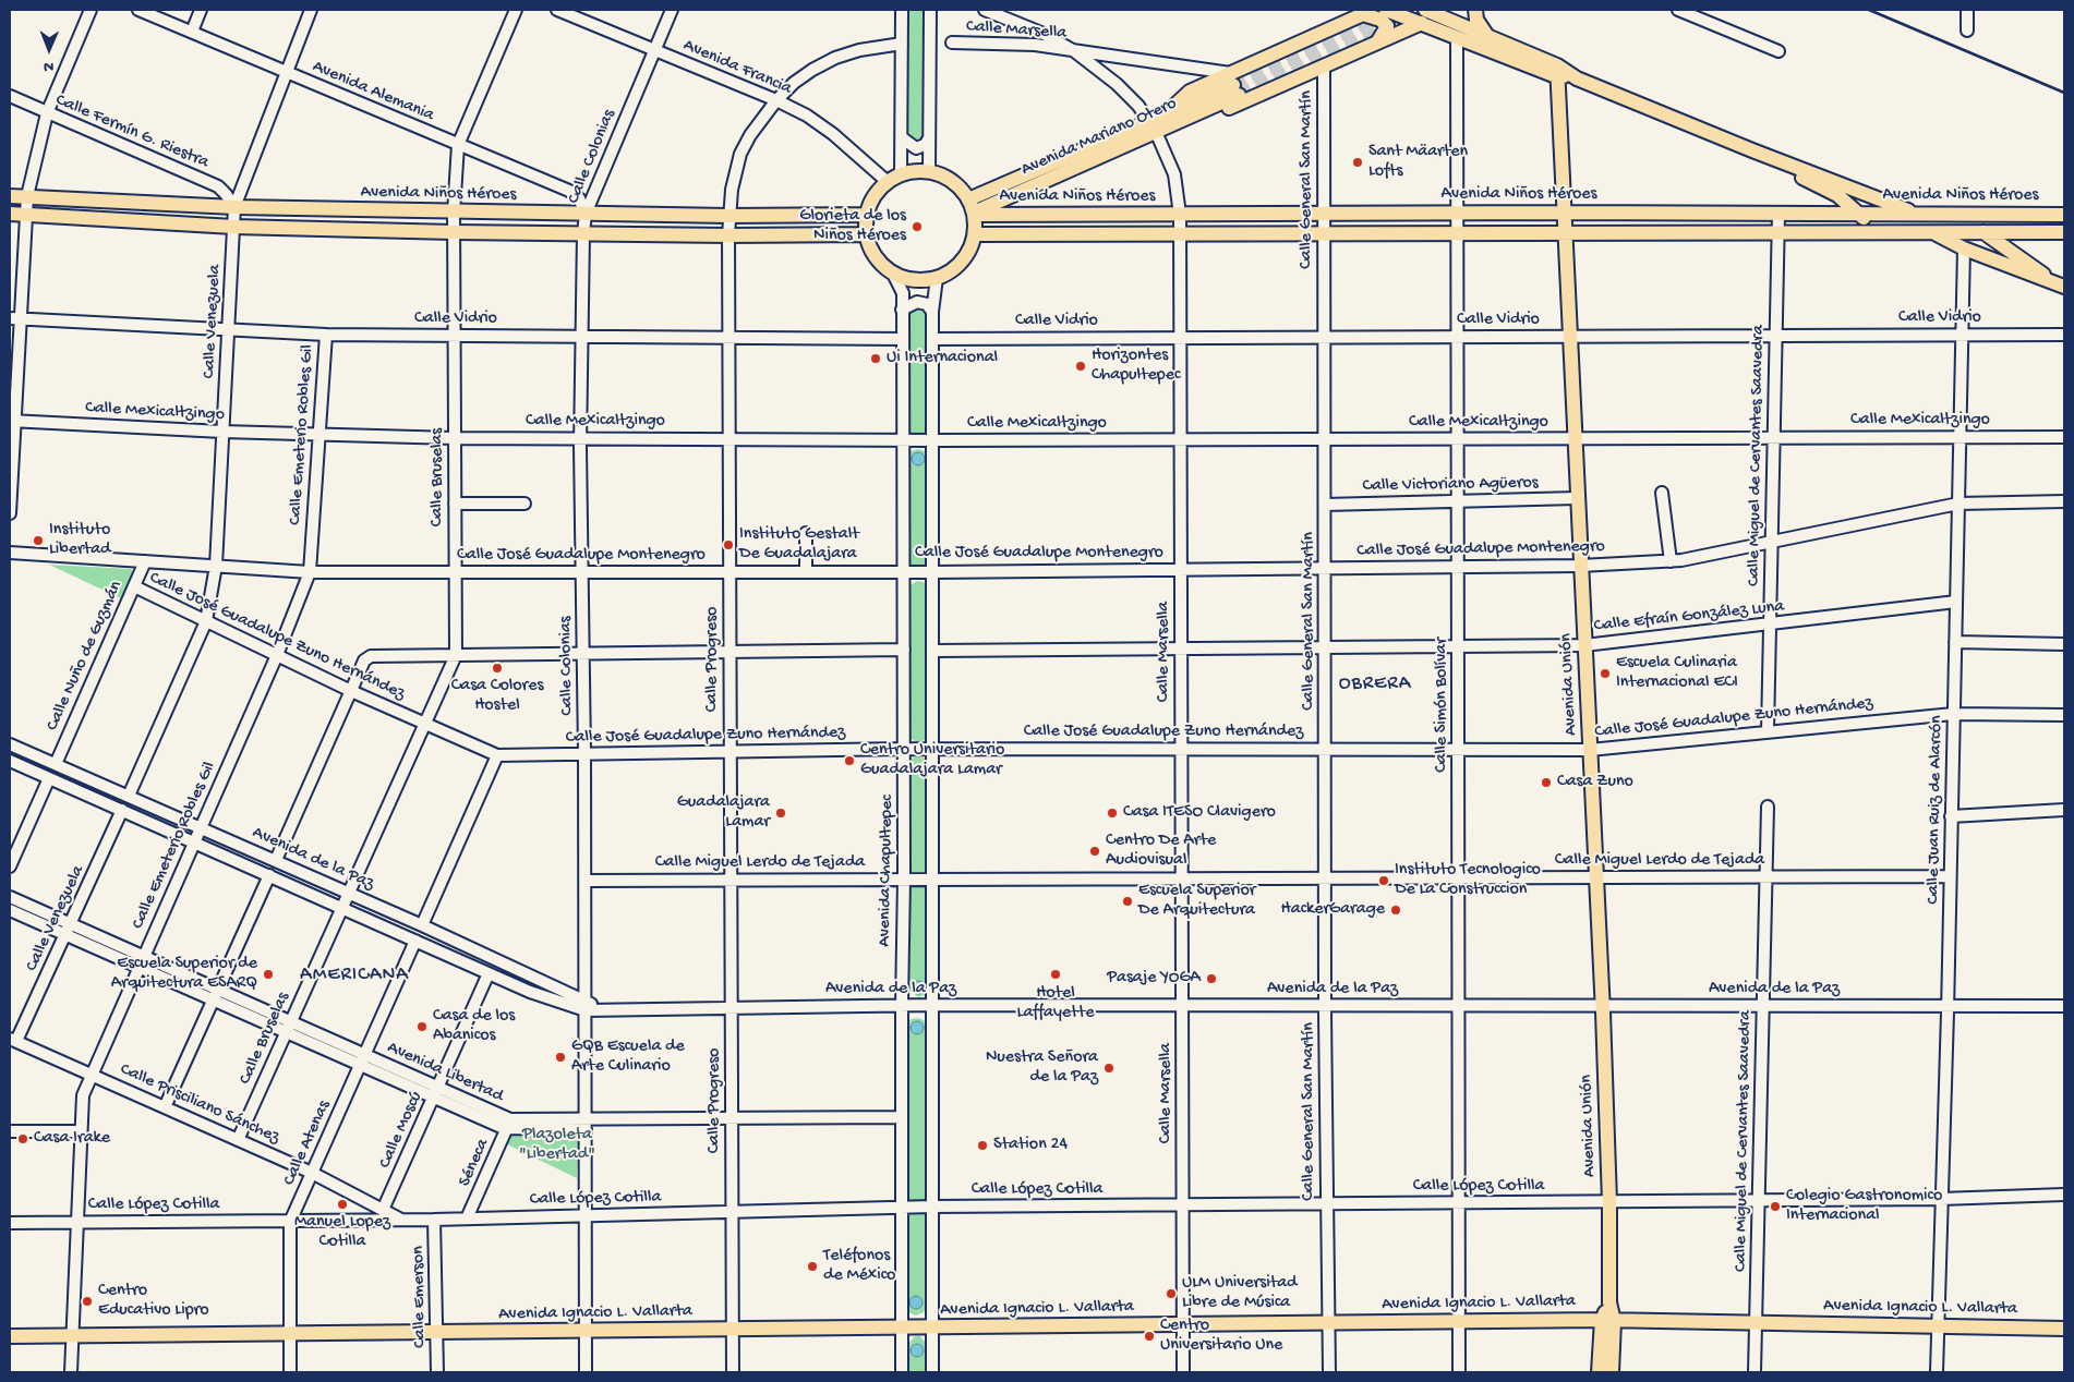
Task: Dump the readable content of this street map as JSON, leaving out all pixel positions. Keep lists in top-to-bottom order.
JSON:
{
  "streets": {
    "main road": [
      "Avenida Mariano Otero",
      "Avenida Niños Héroes",
      "Avenida Unión",
      "Avenida Ignacio L. Vallarta"
    ],
    "street": [
      "Calle Marsella",
      "Avenida Francia",
      "Avenida Alemania",
      "Calle Fermín G. Riestra",
      "Calle Colonias",
      "Calle General San Martín",
      "Calle Vidrio",
      "Calle Venezuela",
      "Calle Mexicaltzingo",
      "Calle Emeterio Robles Gil",
      "Calle Miguel de Cervantes Saavedra",
      "Calle Bruselas",
      "Calle Victoriano Agüeros",
      "Calle José Guadalupe Montenegro",
      "Calle Efraín González Luna",
      "Calle José Guadalupe Zuno Hernández",
      "Calle Nuño de Guzmán",
      "Calle Progreso",
      "Calle Simón Bolívar",
      "Calle Juan Ruiz de Alarcón",
      "Avenida de la Paz",
      "Calle Miguel Lerdo de Tejada",
      "Avenida Chapultepec",
      "Avenida Libertad",
      "Calle Prisciliano Sánchez",
      "Calle Moscú",
      "Calle Atenas",
      "Séneca",
      "Calle López Cotilla",
      "Calle Emerson"
    ]
  },
  "crossings": [
    ["Calle Marsella", "Avenida Mariano Otero"],
    ["Calle Marsella", "Avenida Niños Héroes"],
    ["Calle Marsella", "Calle Vidrio"],
    ["Calle Marsella", "Calle Mexicaltzingo"],
    ["Calle Marsella", "Calle José Guadalupe Montenegro"],
    ["Calle Marsella", "Calle Efraín González Luna"],
    ["Calle Marsella", "Calle José Guadalupe Zuno Hernández"],
    ["Calle Marsella", "Avenida de la Paz"],
    ["Calle Marsella", "Calle Miguel Lerdo de Tejada"],
    ["Calle Marsella", "Calle López Cotilla"],
    ["Calle Marsella", "Avenida Ignacio L. Vallarta"],
    ["Avenida Francia", "Avenida Mariano Otero"],
    ["Avenida Francia", "Calle Colonias"],
    ["Avenida Francia", "Avenida Niños Héroes"],
    ["Avenida Francia", "Calle Progreso"],
    ["Avenida Francia", "Avenida Chapultepec"],
    ["Avenida Alemania", "Calle Colonias"],
    ["Avenida Alemania", "Avenida Niños Héroes"],
    ["Avenida Alemania", "Calle Venezuela"],
    ["Avenida Alemania", "Calle Bruselas"],
    ["Calle Fermín G. Riestra", "Avenida Niños Héroes"],
    ["Calle Fermín G. Riestra", "Calle Venezuela"],
    ["Avenida Mariano Otero", "Avenida Niños Héroes"],
    ["Avenida Mariano Otero", "Avenida Chapultepec"],
    ["Calle Colonias", "Avenida Niños Héroes"],
    ["Calle Colonias", "Calle Vidrio"],
    ["Calle Colonias", "Calle Mexicaltzingo"],
    ["Calle Colonias", "Calle José Guadalupe Montenegro"],
    ["Calle Colonias", "Calle José Guadalupe Zuno Hernández"],
    ["Calle Colonias", "Avenida de la Paz"],
    ["Calle Colonias", "Calle Miguel Lerdo de Tejada"],
    ["Calle Colonias", "Avenida Libertad"],
    ["Calle Colonias", "Calle López Cotilla"],
    ["Calle Colonias", "Avenida Ignacio L. Vallarta"],
    ["Calle General San Martín", "Avenida Niños Héroes"],
    ["Calle General San Martín", "Calle Vidrio"],
    ["Calle General San Martín", "Calle Mexicaltzingo"],
    ["Calle General San Martín", "Calle Victoriano Agüeros"],
    ["Calle General San Martín", "Calle José Guadalupe Montenegro"],
    ["Calle General San Martín", "Calle Efraín González Luna"],
    ["Calle General San Martín", "Calle José Guadalupe Zuno Hernández"],
    ["Calle General San Martín", "Avenida de la Paz"],
    ["Calle General San Martín", "Calle Miguel Lerdo de Tejada"],
    ["Calle General San Martín", "Calle López Cotilla"],
    ["Calle General San Martín", "Avenida Ignacio L. Vallarta"],
    ["Avenida Niños Héroes", "Calle Venezuela"],
    ["Avenida Niños Héroes", "Calle Miguel de Cervantes Saavedra"],
    ["Avenida Niños Héroes", "Calle Bruselas"],
    ["Avenida Niños Héroes", "Calle Progreso"],
    ["Avenida Niños Héroes", "Avenida Unión"],
    ["Avenida Niños Héroes", "Calle Simón Bolívar"],
    ["Avenida Niños Héroes", "Avenida Chapultepec"],
    ["Calle Vidrio", "Calle Venezuela"],
    ["Calle Vidrio", "Calle Emeterio Robles Gil"],
    ["Calle Vidrio", "Calle Miguel de Cervantes Saavedra"],
    ["Calle Vidrio", "Calle Bruselas"],
    ["Calle Vidrio", "Calle Progreso"],
    ["Calle Vidrio", "Avenida Unión"],
    ["Calle Vidrio", "Calle Simón Bolívar"],
    ["Calle Vidrio", "Calle Juan Ruiz de Alarcón"],
    ["Calle Vidrio", "Avenida Chapultepec"],
    ["Calle Venezuela", "Calle Mexicaltzingo"],
    ["Calle Venezuela", "Calle José Guadalupe Montenegro"],
    ["Calle Venezuela", "Calle José Guadalupe Zuno Hernández"],
    ["Calle Venezuela", "Avenida de la Paz"],
    ["Calle Venezuela", "Avenida Libertad"],
    ["Calle Venezuela", "Calle Prisciliano Sánchez"],
    ["Calle Mexicaltzingo", "Calle Emeterio Robles Gil"],
    ["Calle Mexicaltzingo", "Calle Miguel de Cervantes Saavedra"],
    ["Calle Mexicaltzingo", "Calle Bruselas"],
    ["Calle Mexicaltzingo", "Calle Progreso"],
    ["Calle Mexicaltzingo", "Avenida Unión"],
    ["Calle Mexicaltzingo", "Calle Simón Bolívar"],
    ["Calle Mexicaltzingo", "Calle Juan Ruiz de Alarcón"],
    ["Calle Mexicaltzingo", "Avenida Chapultepec"],
    ["Calle Emeterio Robles Gil", "Calle José Guadalupe Montenegro"],
    ["Calle Emeterio Robles Gil", "Calle José Guadalupe Zuno Hernández"],
    ["Calle Emeterio Robles Gil", "Avenida de la Paz"],
    ["Calle Emeterio Robles Gil", "Avenida Libertad"],
    ["Calle Emeterio Robles Gil", "Calle Prisciliano Sánchez"],
    ["Calle Emeterio Robles Gil", "Calle López Cotilla"],
    ["Calle Emeterio Robles Gil", "Avenida Ignacio L. Vallarta"],
    ["Calle Miguel de Cervantes Saavedra", "Calle José Guadalupe Montenegro"],
    ["Calle Miguel de Cervantes Saavedra", "Calle Efraín González Luna"],
    ["Calle Miguel de Cervantes Saavedra", "Calle José Guadalupe Zuno Hernández"],
    ["Calle Miguel de Cervantes Saavedra", "Avenida de la Paz"],
    ["Calle Miguel de Cervantes Saavedra", "Calle Miguel Lerdo de Tejada"],
    ["Calle Miguel de Cervantes Saavedra", "Calle López Cotilla"],
    ["Calle Miguel de Cervantes Saavedra", "Avenida Ignacio L. Vallarta"],
    ["Calle Bruselas", "Calle José Guadalupe Montenegro"],
    ["Calle Bruselas", "Calle José Guadalupe Zuno Hernández"],
    ["Calle Bruselas", "Avenida de la Paz"],
    ["Calle Bruselas", "Avenida Libertad"],
    ["Calle Bruselas", "Calle Prisciliano Sánchez"],
    ["Calle Victoriano Agüeros", "Avenida Unión"],
    ["Calle Victoriano Agüeros", "Calle Simón Bolívar"],
    ["Calle José Guadalupe Montenegro", "Calle Nuño de Guzmán"],
    ["Calle José Guadalupe Montenegro", "Calle Progreso"],
    ["Calle José Guadalupe Montenegro", "Avenida Unión"],
    ["Calle José Guadalupe Montenegro", "Calle Simón Bolívar"],
    ["Calle José Guadalupe Montenegro", "Calle Juan Ruiz de Alarcón"],
    ["Calle José Guadalupe Montenegro", "Avenida Chapultepec"],
    ["Calle Efraín González Luna", "Avenida Unión"],
    ["Calle Efraín González Luna", "Calle Simón Bolívar"],
    ["Calle Efraín González Luna", "Calle Juan Ruiz de Alarcón"],
    ["Calle José Guadalupe Zuno Hernández", "Calle Nuño de Guzmán"],
    ["Calle José Guadalupe Zuno Hernández", "Calle Progreso"],
    ["Calle José Guadalupe Zuno Hernández", "Avenida Unión"],
    ["Calle José Guadalupe Zuno Hernández", "Calle Simón Bolívar"],
    ["Calle José Guadalupe Zuno Hernández", "Calle Juan Ruiz de Alarcón"],
    ["Calle José Guadalupe Zuno Hernández", "Avenida Chapultepec"],
    ["Calle Nuño de Guzmán", "Avenida de la Paz"],
    ["Calle Progreso", "Avenida de la Paz"],
    ["Calle Progreso", "Calle Miguel Lerdo de Tejada"],
    ["Calle Progreso", "Avenida Libertad"],
    ["Calle Progreso", "Calle López Cotilla"],
    ["Calle Progreso", "Avenida Ignacio L. Vallarta"],
    ["Avenida Unión", "Avenida de la Paz"],
    ["Avenida Unión", "Calle Miguel Lerdo de Tejada"],
    ["Avenida Unión", "Calle López Cotilla"],
    ["Avenida Unión", "Avenida Ignacio L. Vallarta"],
    ["Calle Simón Bolívar", "Avenida de la Paz"],
    ["Calle Simón Bolívar", "Calle Miguel Lerdo de Tejada"],
    ["Calle Simón Bolívar", "Calle López Cotilla"],
    ["Calle Simón Bolívar", "Avenida Ignacio L. Vallarta"],
    ["Calle Juan Ruiz de Alarcón", "Avenida de la Paz"],
    ["Calle Juan Ruiz de Alarcón", "Calle Miguel Lerdo de Tejada"],
    ["Calle Juan Ruiz de Alarcón", "Calle López Cotilla"],
    ["Calle Juan Ruiz de Alarcón", "Avenida Ignacio L. Vallarta"],
    ["Avenida de la Paz", "Avenida Chapultepec"],
    ["Avenida de la Paz", "Calle Moscú"],
    ["Avenida de la Paz", "Calle Atenas"],
    ["Calle Miguel Lerdo de Tejada", "Avenida Chapultepec"],
    ["Avenida Chapultepec", "Avenida Libertad"],
    ["Avenida Chapultepec", "Calle López Cotilla"],
    ["Avenida Chapultepec", "Avenida Ignacio L. Vallarta"],
    ["Avenida Libertad", "Calle Moscú"],
    ["Avenida Libertad", "Calle Atenas"],
    ["Avenida Libertad", "Séneca"],
    ["Calle Prisciliano Sánchez", "Calle Moscú"],
    ["Calle Prisciliano Sánchez", "Calle Atenas"],
    ["Calle Prisciliano Sánchez", "Calle López Cotilla"],
    ["Calle Atenas", "Calle López Cotilla"],
    ["Calle Atenas", "Avenida Ignacio L. Vallarta"],
    ["Séneca", "Calle López Cotilla"],
    ["Calle López Cotilla", "Calle Emerson"],
    ["Calle Emerson", "Avenida Ignacio L. Vallarta"]
  ],
  "districts": ["OBRERA", "AMERICANA"],
  "parks": ["Plazoleta \"Libertad\""],
  "places": [
    "Sant Mäarten Lofts",
    "Glorieta de los Niños Héroes",
    "Ui Internacional",
    "Horizontes Chapultepec",
    "Instituto Libertad",
    "Instituto Gestalt De Guadalajara",
    "Casa Colores Hostel",
    "Escuela Culinaria Internacional ECI",
    "Centro Universitario Guadalajara Lamar",
    "Casa Zuno",
    "Guadalajara Lamar",
    "Casa ITESO Clavigero",
    "Centro De Arte Audiovisual",
    "Instituto Tecnologico De La Construccion",
    "Escuela Superior De Arquitectura",
    "HackerGarage",
    "Escuela Superior de Arquitectura ESARQ",
    "Hotel Laffayette",
    "Pasaje YOGA",
    "Casa de los Abanicos",
    "GQB Escuela de Arte Culinario",
    "Nuestra Señora de la Paz",
    "Casa Irake",
    "Station 24",
    "Manuel Lopez Cotilla",
    "Colegio Gastronomico Internacional",
    "Teléfonos de México",
    "ULM Universitad Libre de Música",
    "Centro Educativo Lipro",
    "Centro Universitario Une"
  ],
  "north": "bottom"
}
